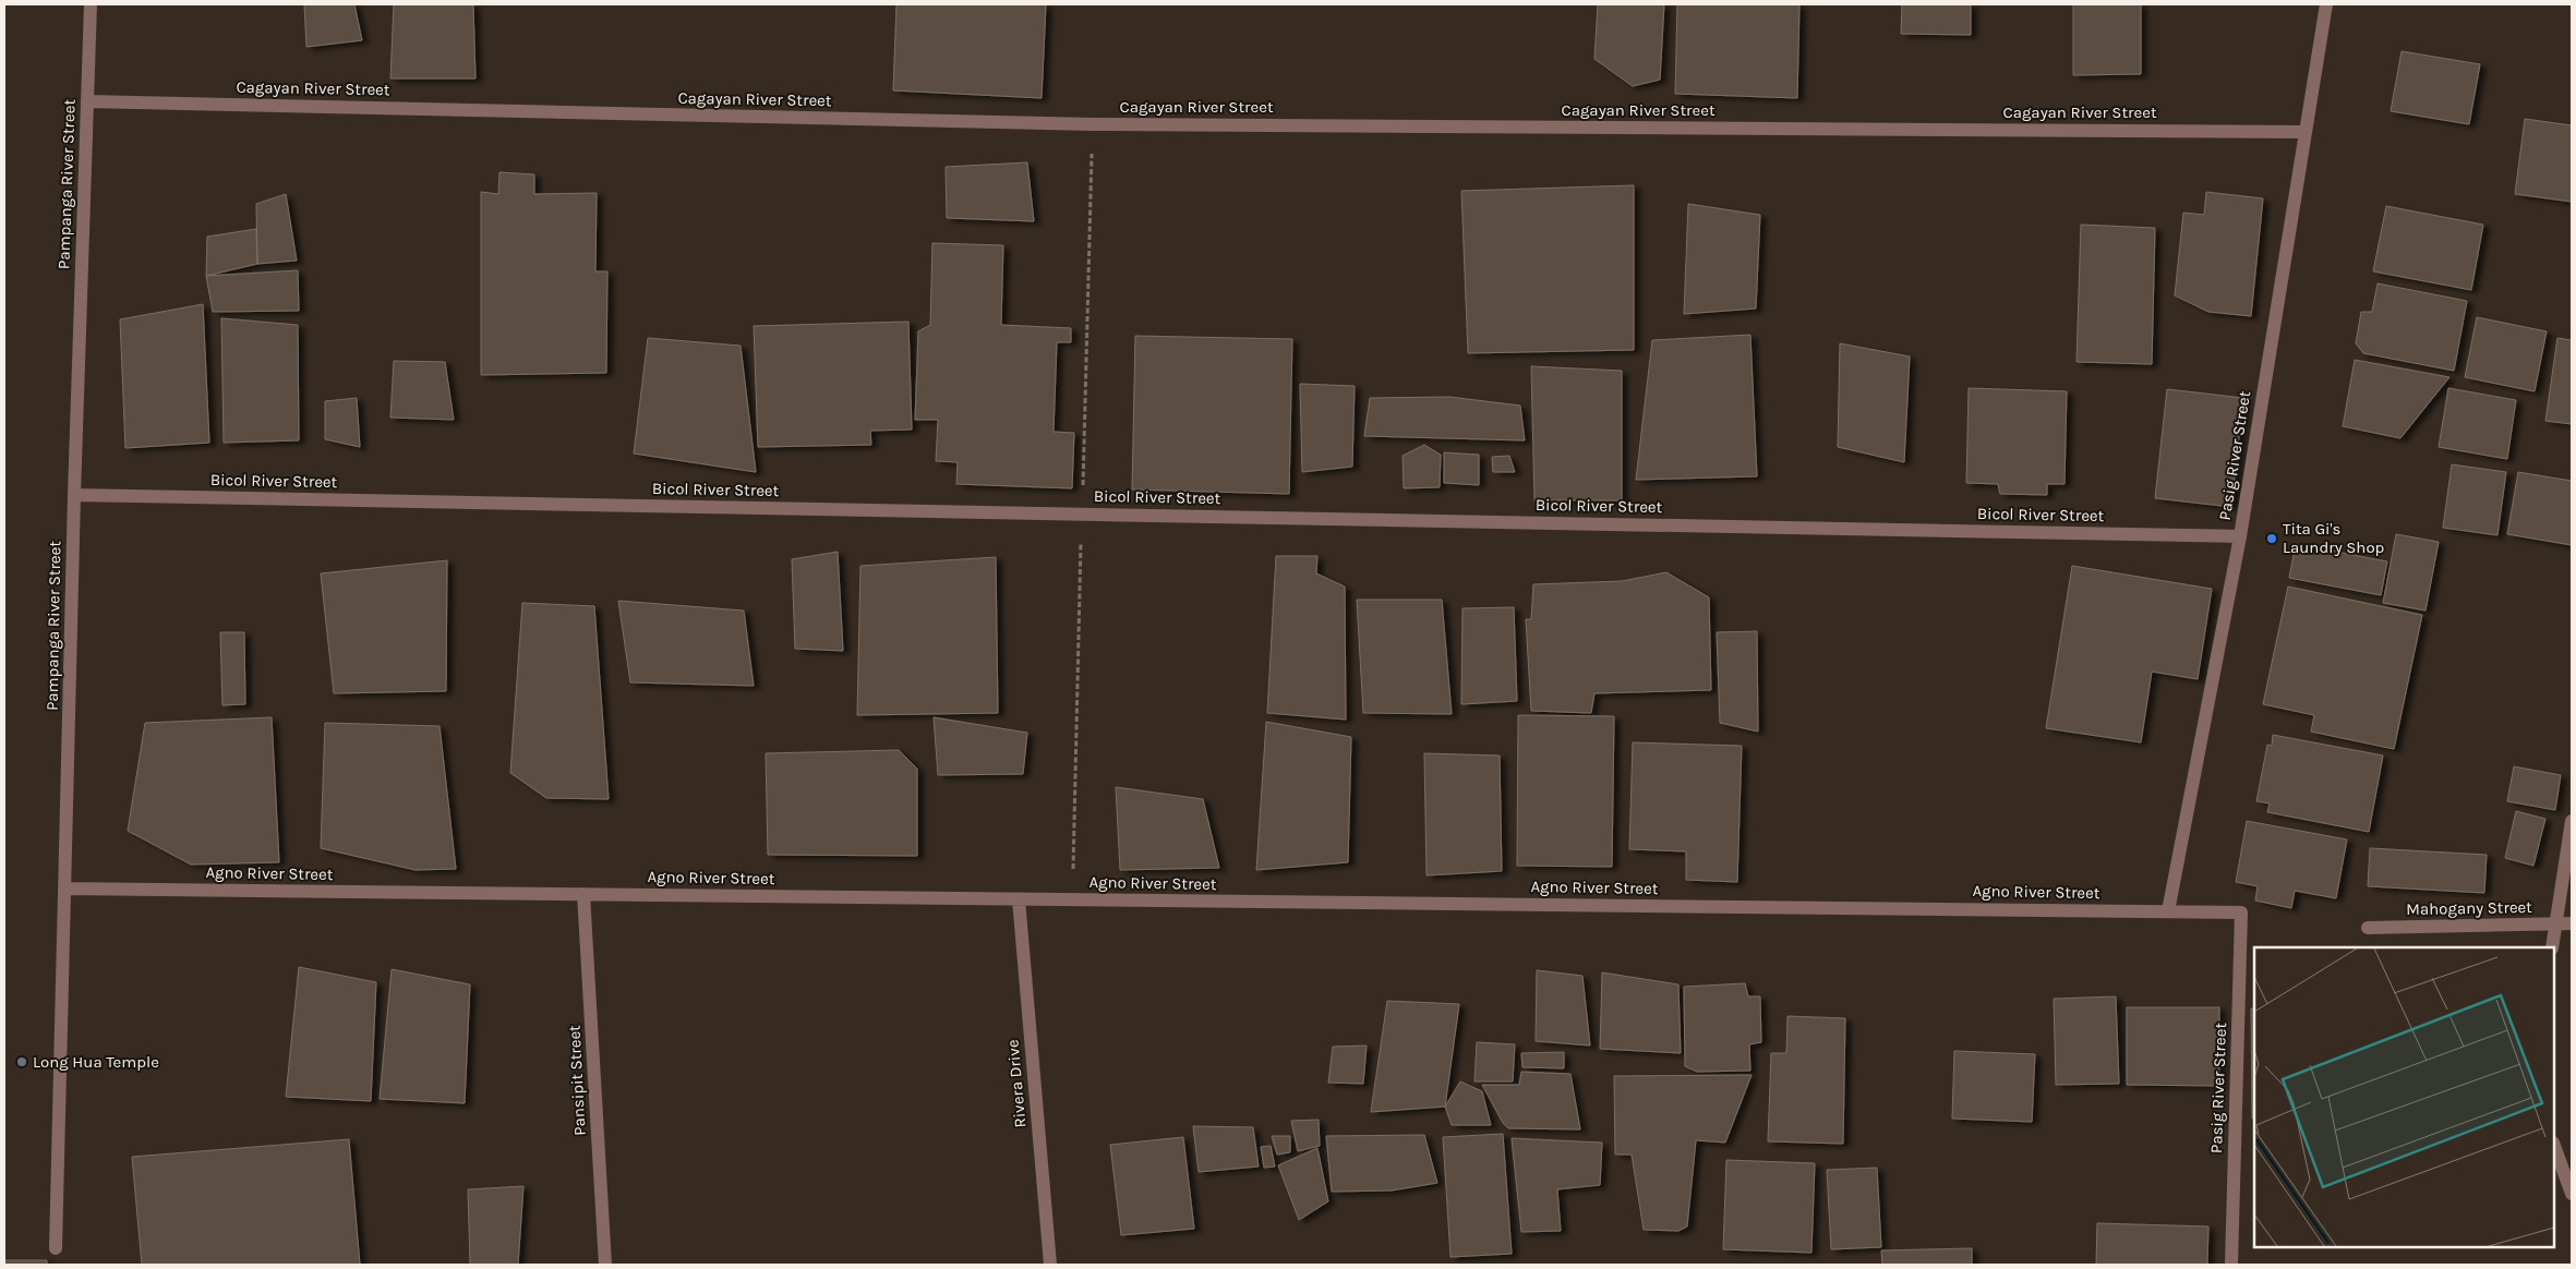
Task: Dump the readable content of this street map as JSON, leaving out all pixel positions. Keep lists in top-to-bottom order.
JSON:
{
  "streets": {
    "street": [
      "Cagayan River Street",
      "Pampanga River Street",
      "Pasig River Street",
      "Bicol River Street",
      "Agno River Street",
      "Mahogany Street",
      "Pansipit Street",
      "Rivera Drive"
    ]
  },
  "crossings": [
    ["Cagayan River Street", "Pampanga River Street"],
    ["Cagayan River Street", "Pasig River Street"],
    ["Pampanga River Street", "Bicol River Street"],
    ["Pampanga River Street", "Agno River Street"],
    ["Pasig River Street", "Bicol River Street"],
    ["Pasig River Street", "Agno River Street"],
    ["Agno River Street", "Pansipit Street"],
    ["Agno River Street", "Rivera Drive"]
  ],
  "places": ["Tita Gi's Laundry Shop", "Long Hua Temple"]
}
